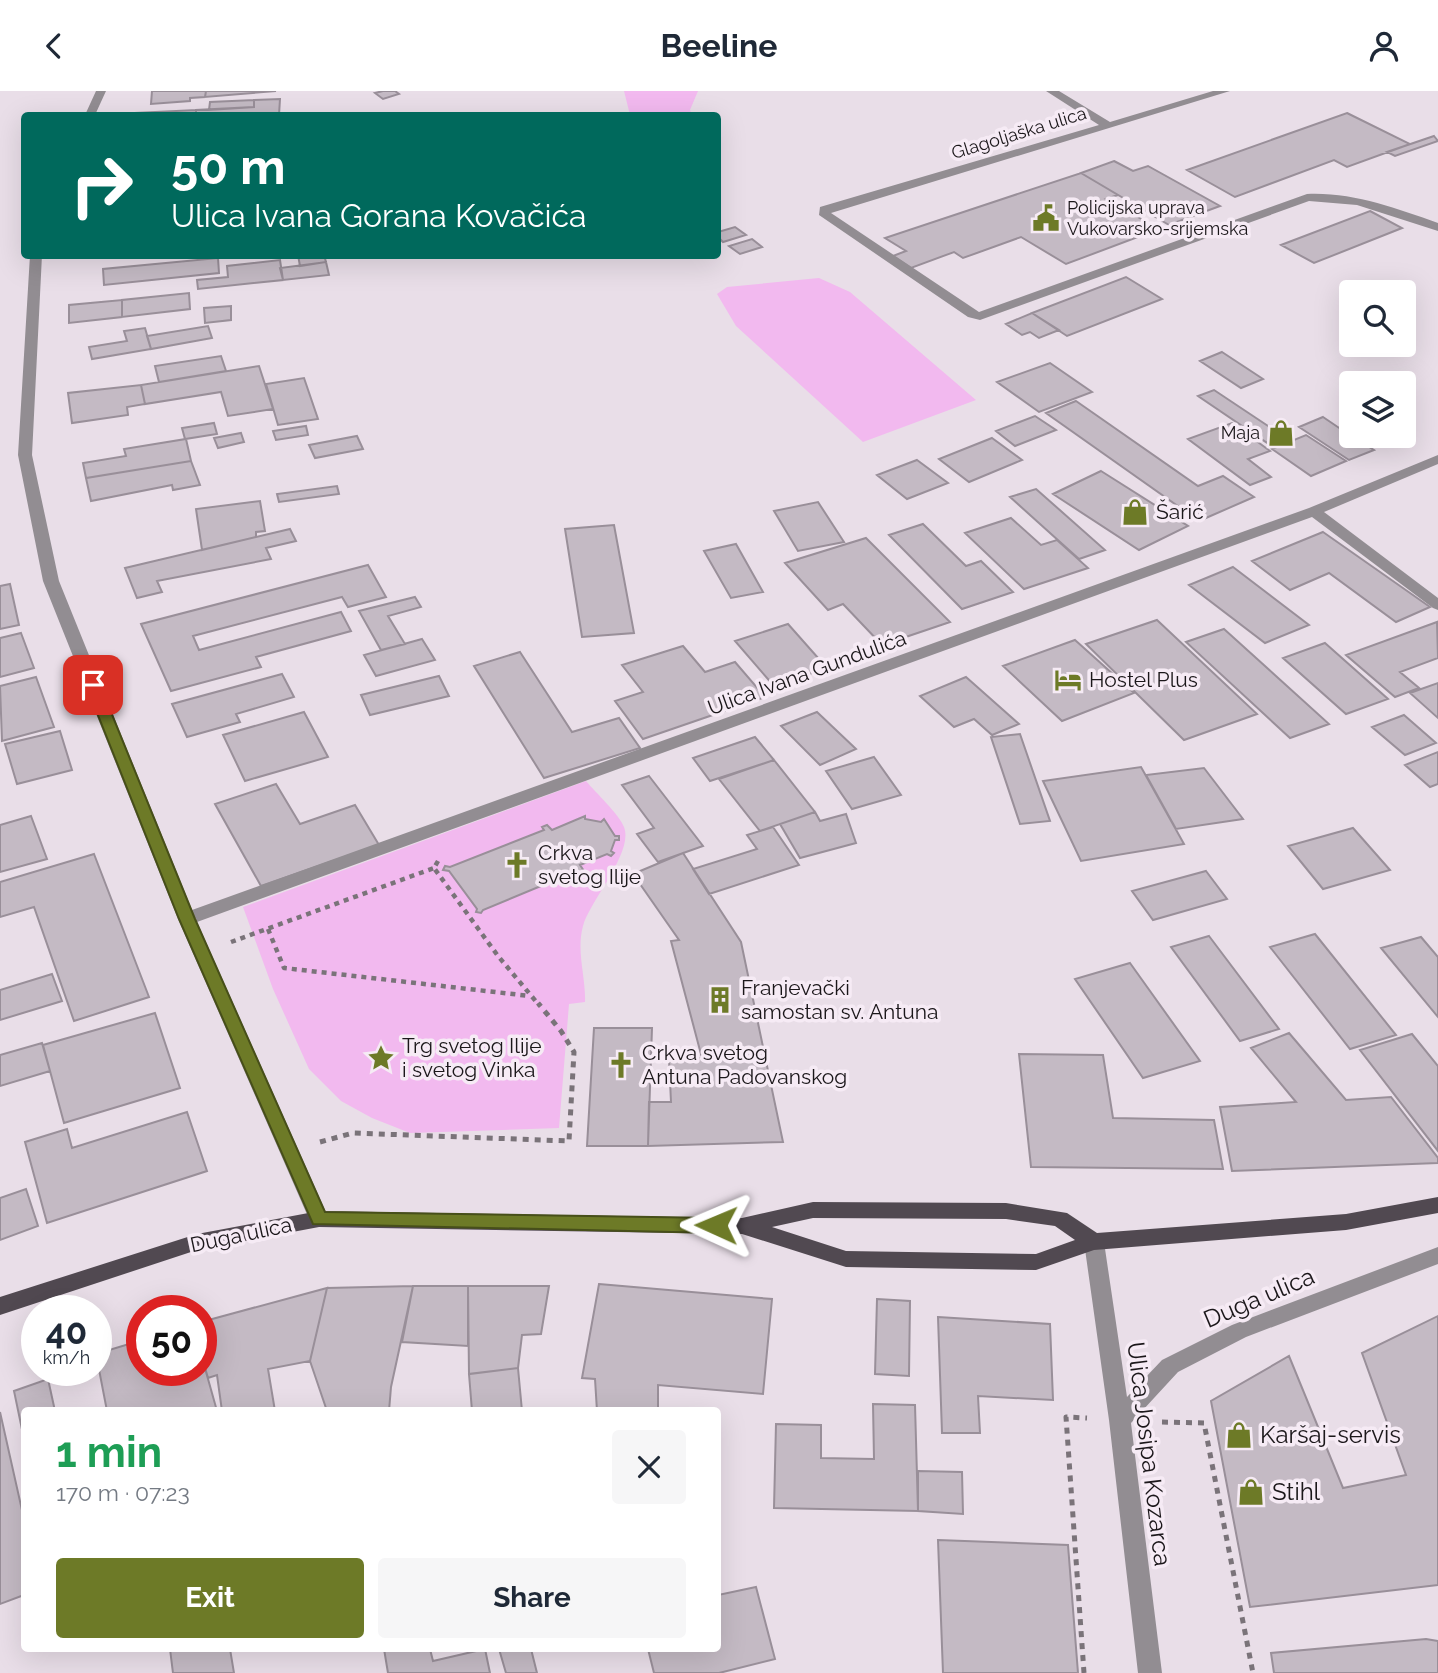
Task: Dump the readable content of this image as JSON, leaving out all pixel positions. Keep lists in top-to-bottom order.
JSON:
{
  "streets": {
    "main road": ["Duga ulica"],
    "street": ["Glagoljaška ulica", "Ulica Ivana Gundulića", "Ulica Josipa Kozarca"]
  },
  "crossings": [
    ["Duga ulica", "Ulica Josipa Kozarca"]
  ],
  "places": {
    "public building": ["Policijska uprava Vukovarsko-srijemska"],
    "shop": [
      "Maja",
      "Šarić",
      "Karšaj-servis",
      "Stihl"
    ],
    "hotel": ["Hostel Plus"],
    "church": ["Crkva svetog Ilije", "Crkva svetog Antuna Padovanskog"],
    "building": ["Franjevački samostan sv. Antuna"],
    "place": ["Trg svetog Ilije i svetog Vinka"]
  },
  "page": {
    "header": "Beeline",
    "turn": ["50 m", "Ulica Ivana Gorana Kovačića"],
    "speed": "40 km/h",
    "limit": "50",
    "heading": ["1 min", "170 m · 07:23"],
    "buttons": ["Exit", "Share"]
  }
}
